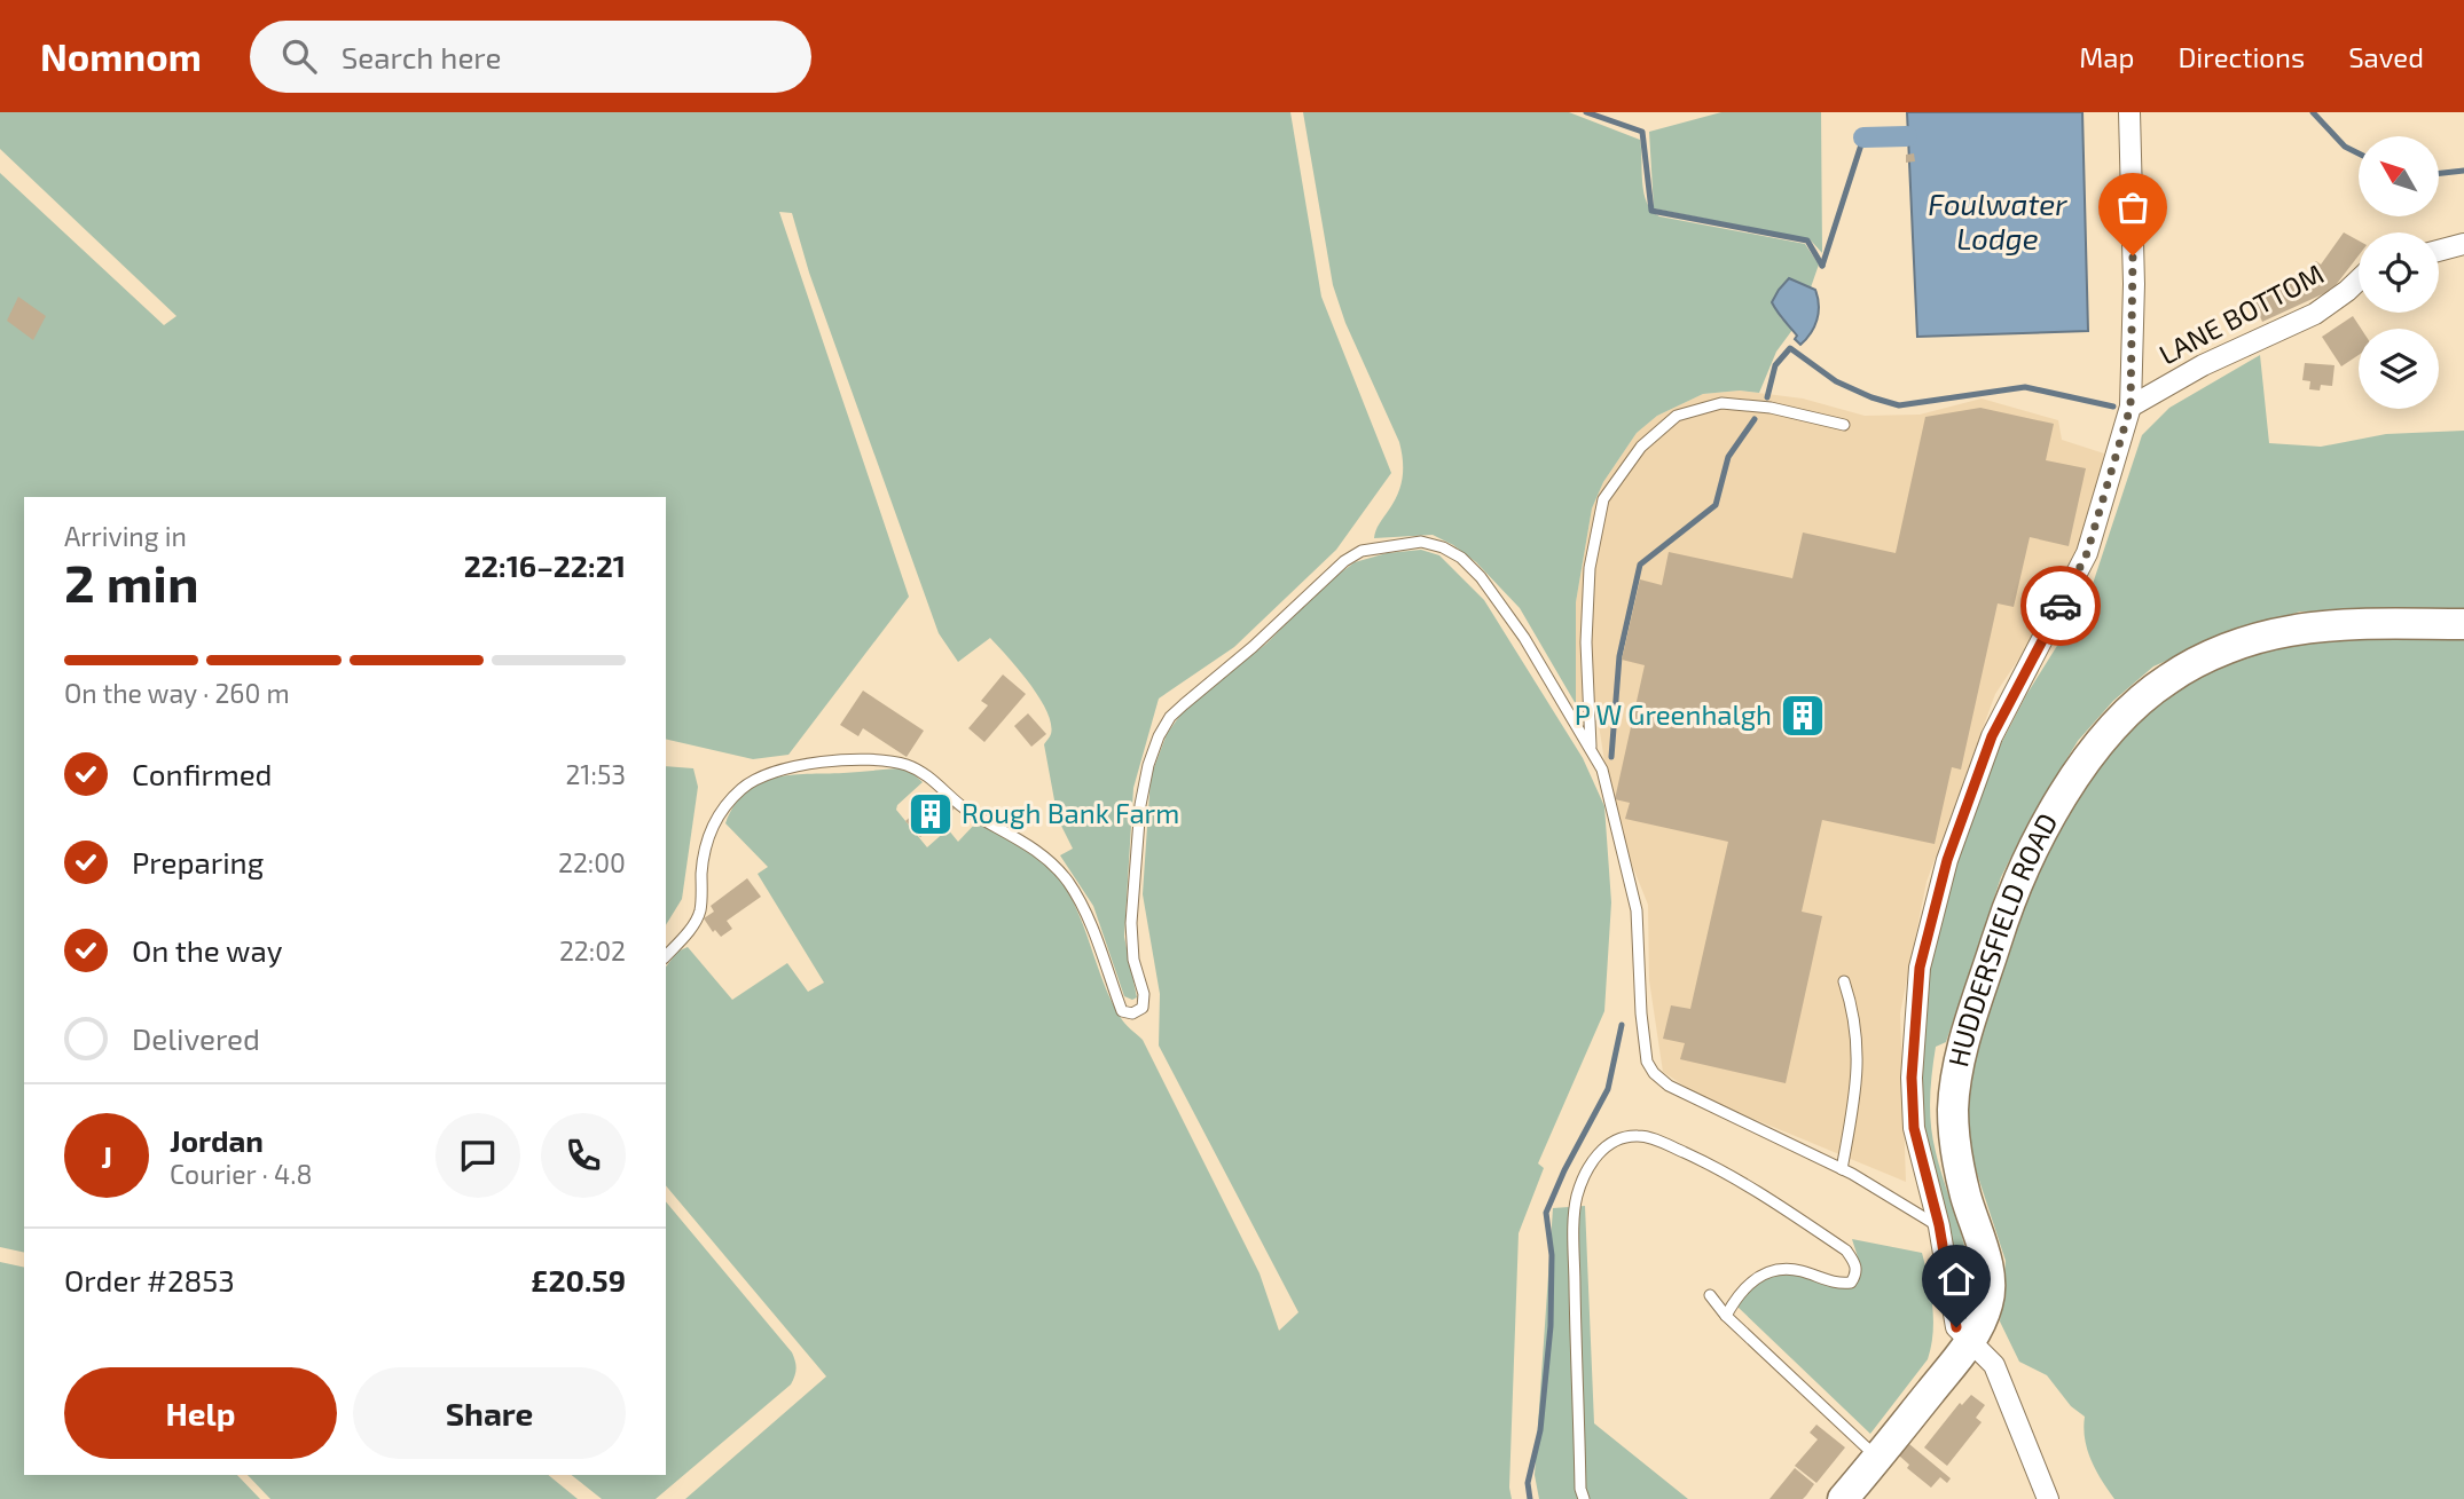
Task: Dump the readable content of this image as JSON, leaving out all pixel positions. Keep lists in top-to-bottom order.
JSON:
{
  "streets": {
    "main road": ["HUDDERSFIELD ROAD"],
    "street": ["LANE BOTTOM"]
  },
  "water": ["Foulwater Lodge"],
  "places": {
    "building": ["P W Greenhalgh", "Rough Bank Farm"]
  },
  "north": "top left",
  "page": {
    "header": "Nomnom",
    "search": "Search here",
    "nav": ["Map", "Directions", "Saved"],
    "heading": ["2 min", "Arriving in", "22:16–22:21"],
    "panel": [
      "Jordan",
      "Courier · 4.8",
      "Order #2853",
      "£20.59"
    ],
    "bar": "On the way · 260 m",
    "list": [
      ["Confirmed", "21:53"],
      ["Preparing", "22:00"],
      ["On the way", "22:02"],
      "Delivered"
    ],
    "round": "J",
    "buttons": ["Help", "Share"]
  }
}
